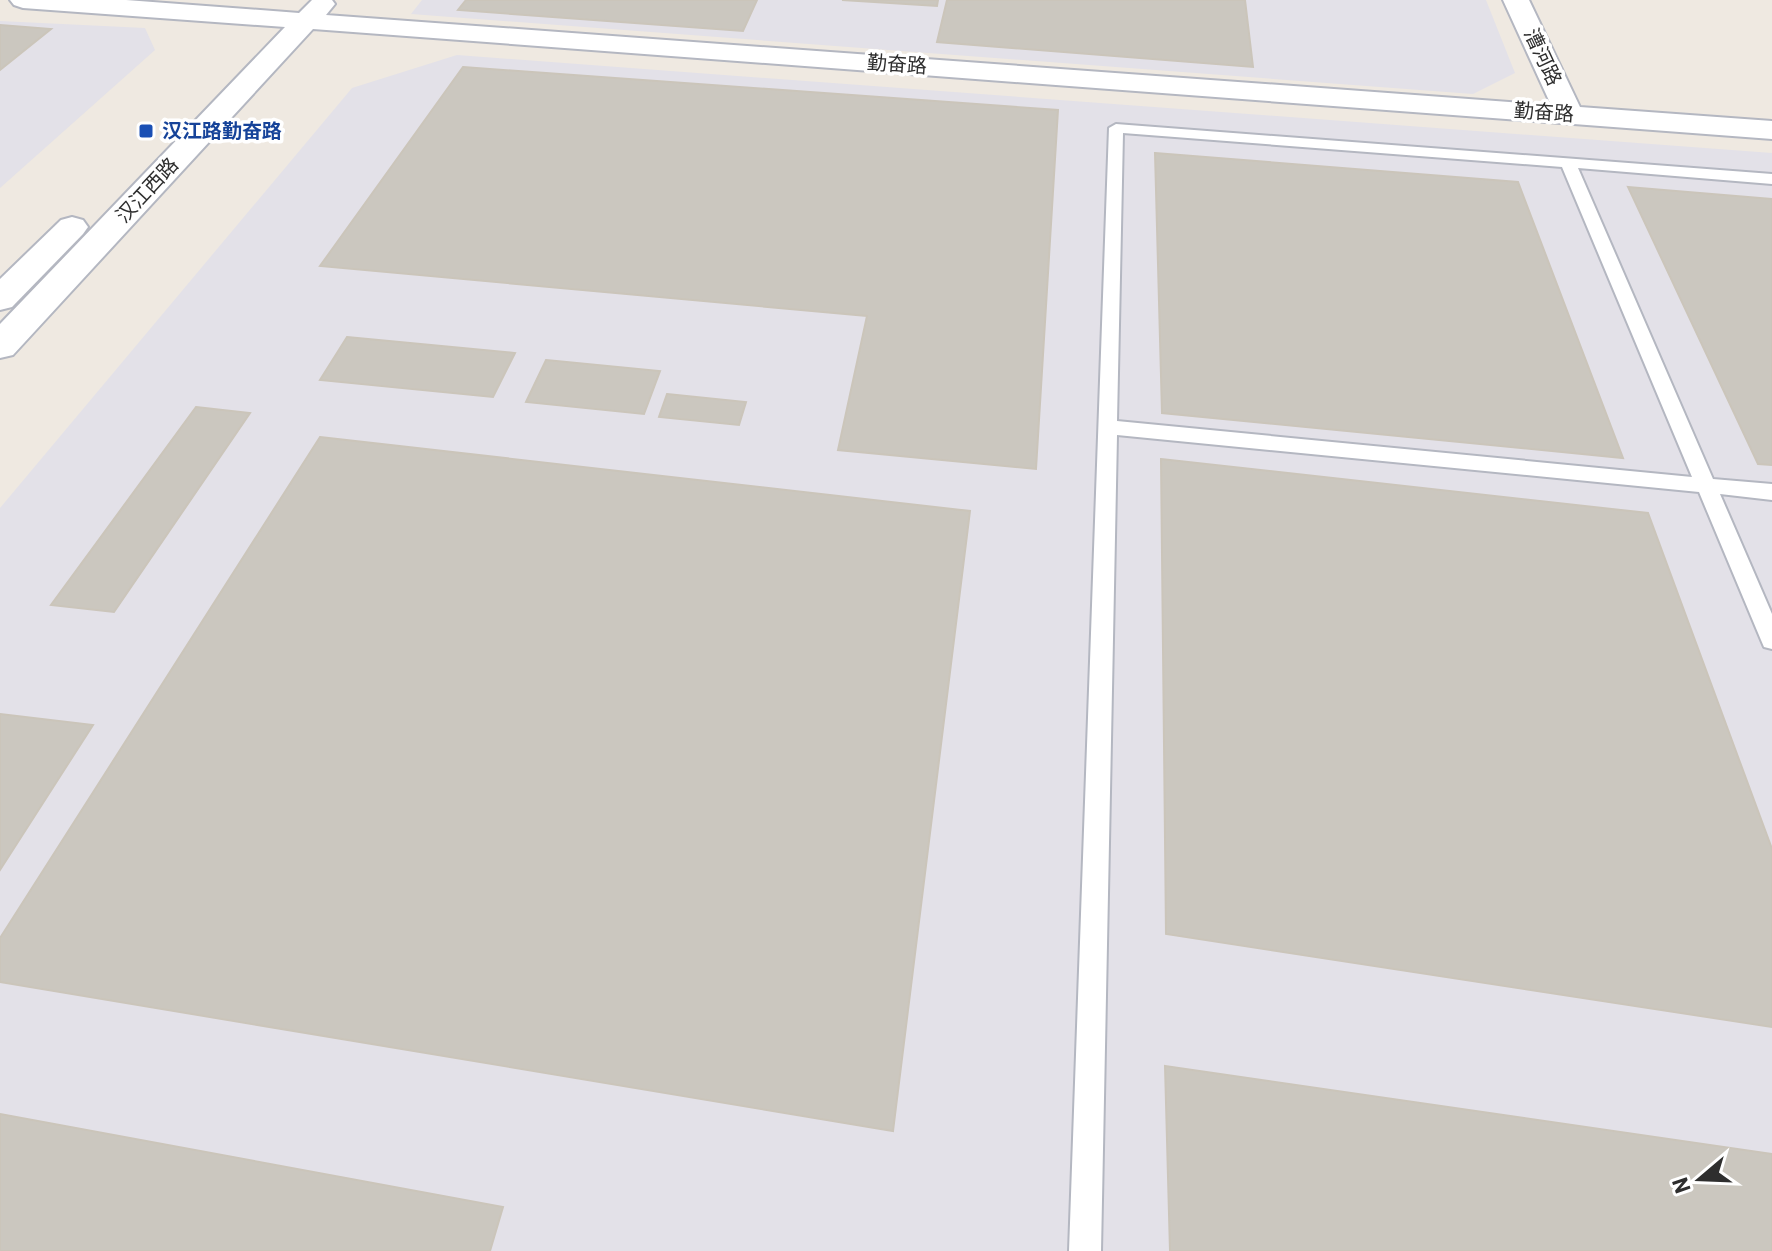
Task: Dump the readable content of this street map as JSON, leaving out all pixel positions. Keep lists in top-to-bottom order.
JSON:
{
  "streets": {
    "street": ["漕河路", "勤奋路", "汉江西路"]
  },
  "crossings": [
    ["漕河路", "勤奋路"],
    ["勤奋路", "汉江西路"]
  ],
  "places": {
    "transit": ["汉江路勤奋路"]
  },
  "north": "left"
}
